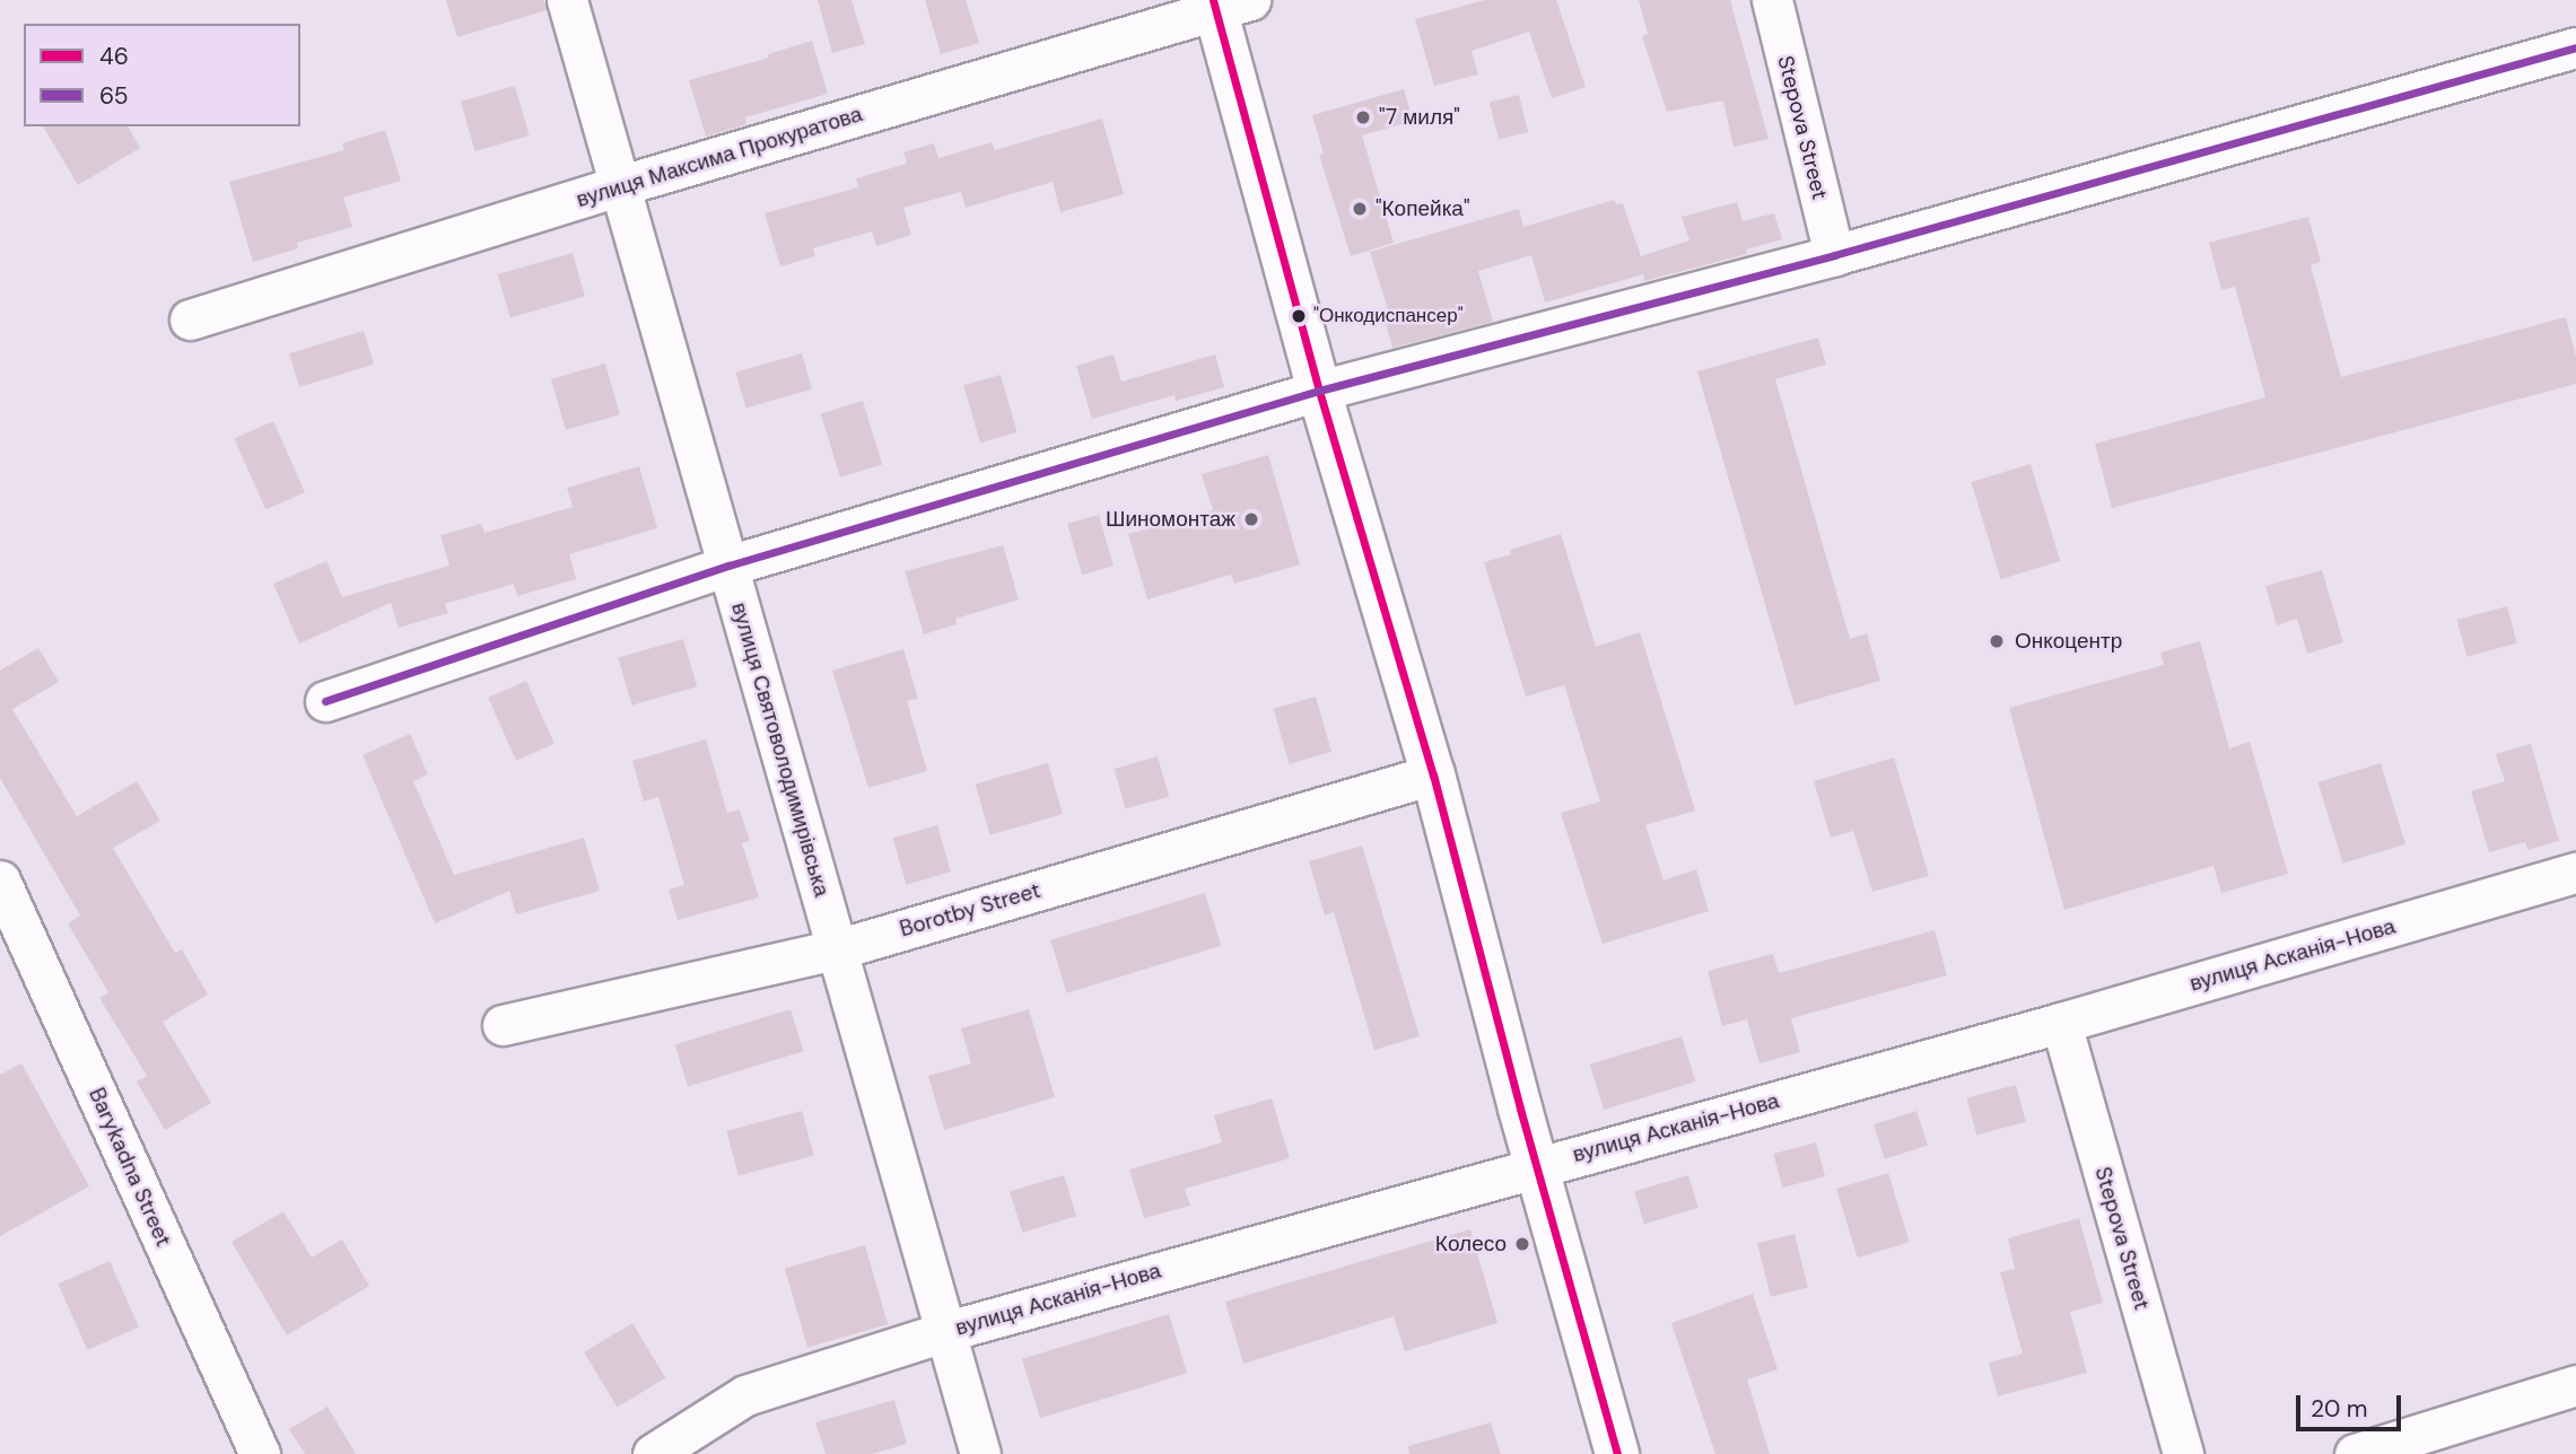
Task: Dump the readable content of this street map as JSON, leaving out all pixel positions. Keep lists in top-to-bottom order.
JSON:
{
  "streets": {
    "street": [
      "Stepova Street",
      "вулиця Максима Прокуратова",
      "вулиця Святоволодимирівська",
      "Borotby Street",
      "вулиця Асканія-Нова",
      "Barykadna Street"
    ]
  },
  "crossings": [
    ["Stepova Street", "вулиця Асканія-Нова"],
    ["вулиця Максима Прокуратова", "вулиця Святоволодимирівська"],
    ["вулиця Святоволодимирівська", "Borotby Street"],
    ["вулиця Святоволодимирівська", "вулиця Асканія-Нова"]
  ],
  "places": [
    "\"7 миля\"",
    "\"Копейка\"",
    "\"Онкодиспансер\"",
    "Шиномонтаж",
    "Онкоцентр",
    "Колесо"
  ],
  "lines": ["transit line 46", "transit line 65"],
  "legend": ["46", "65"],
  "scale_bar": "20 m"
}
